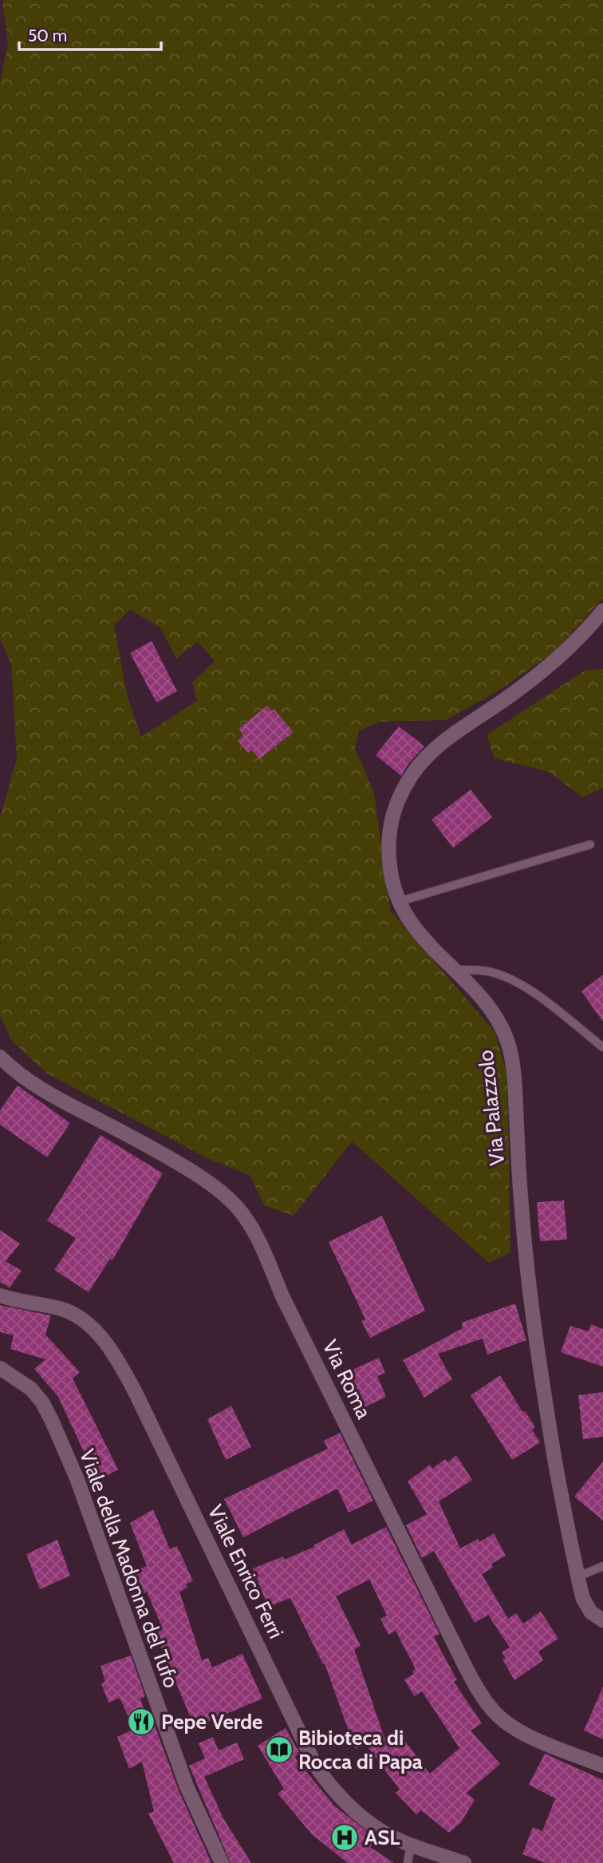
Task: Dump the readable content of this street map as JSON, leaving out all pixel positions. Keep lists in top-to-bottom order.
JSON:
{
  "streets": {
    "street": [
      "Via Palazzolo",
      "Via Roma",
      "Viale della Madonna del Tufo",
      "Viale Enrico Ferri"
    ]
  },
  "places": {
    "restaurant": ["Pepe Verde"],
    "library": ["Bibioteca di Rocca di Papa"],
    "hospital": ["ASL"]
  },
  "scale_bar": "50 m"
}
